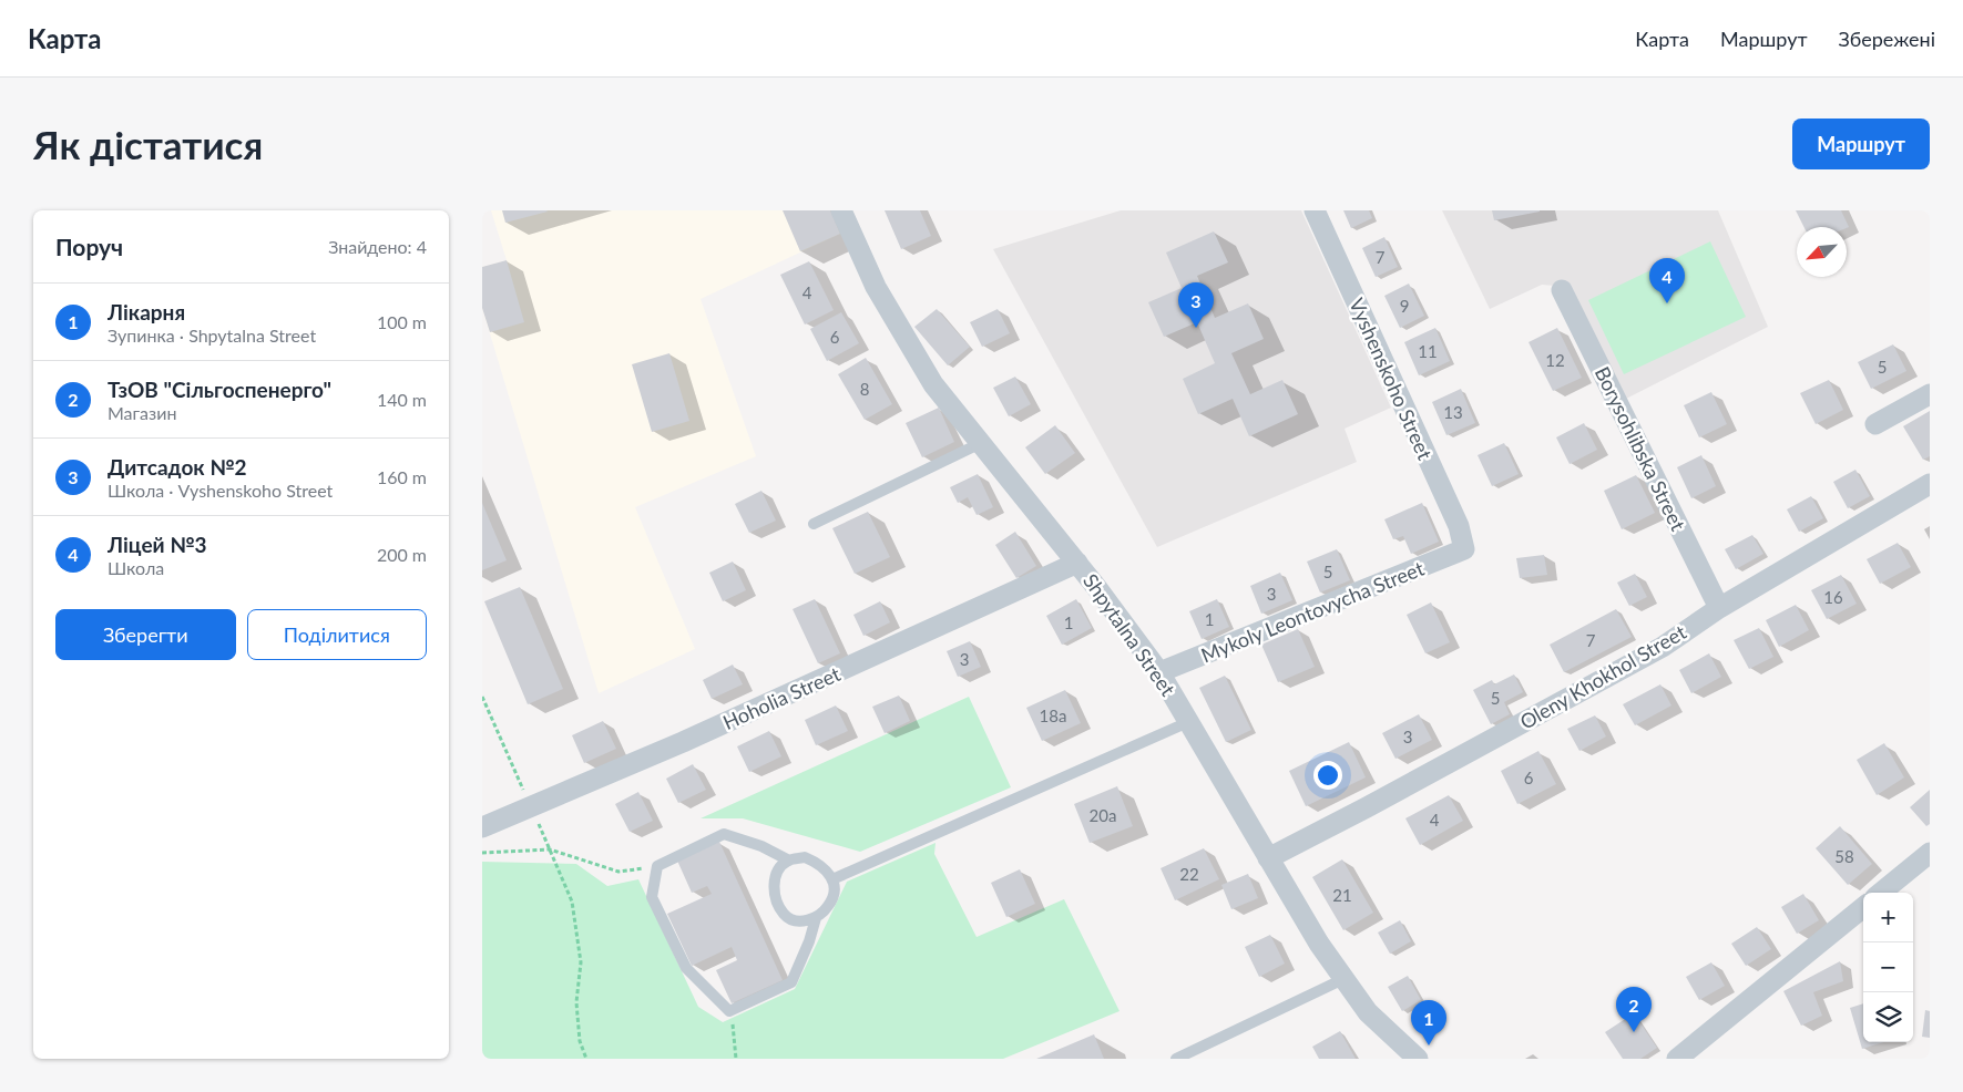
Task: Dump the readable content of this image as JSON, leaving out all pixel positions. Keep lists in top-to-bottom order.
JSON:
{
  "streets": {
    "street": [
      "Vyshenskoho Street",
      "Borysohlibska Street",
      "Mykoly Leontovycha Street",
      "Shpytalna Street",
      "Oleny Khokhol Street",
      "Hoholia Street"
    ]
  },
  "crossings": [
    ["Vyshenskoho Street", "Mykoly Leontovycha Street"],
    ["Borysohlibska Street", "Oleny Khokhol Street"],
    ["Mykoly Leontovycha Street", "Shpytalna Street"],
    ["Shpytalna Street", "Oleny Khokhol Street"],
    ["Shpytalna Street", "Hoholia Street"]
  ],
  "house_numbers": [
    "7",
    "4",
    "9",
    "6",
    "11",
    "12",
    "5",
    "8",
    "13",
    "5",
    "3",
    "16",
    "1",
    "1",
    "7",
    "3",
    "5",
    "18а",
    "3",
    "6",
    "20а",
    "4",
    "58",
    "22",
    "21"
  ],
  "north": "bottom left",
  "page": {
    "header": "Карта",
    "nav": ["Карта", "Маршрут", "Збережені"],
    "buttons": [
      "Маршрут",
      ["Зберегти", "Поділитися"]
    ],
    "title": "Як дістатися",
    "heading": ["Поруч", "Знайдено: 4"],
    "pins": [
      "4",
      "3",
      "2",
      "1"
    ],
    "list": [
      {
        "mark": "1",
        "name": "Лікарня",
        "note": "Зупинка · Shpytalna Street",
        "value": "100 m"
      },
      {
        "mark": "2",
        "name": "ТзОВ \"Сільгоспенерго\"",
        "note": "Магазин",
        "value": "140 m"
      },
      {
        "mark": "3",
        "name": "Дитсадок №2",
        "note": "Школа · Vyshenskoho Street",
        "value": "160 m"
      },
      {
        "mark": "4",
        "name": "Ліцей №3",
        "note": "Школа",
        "value": "200 m"
      }
    ],
    "map_buttons": ["+", "−"]
  }
}
